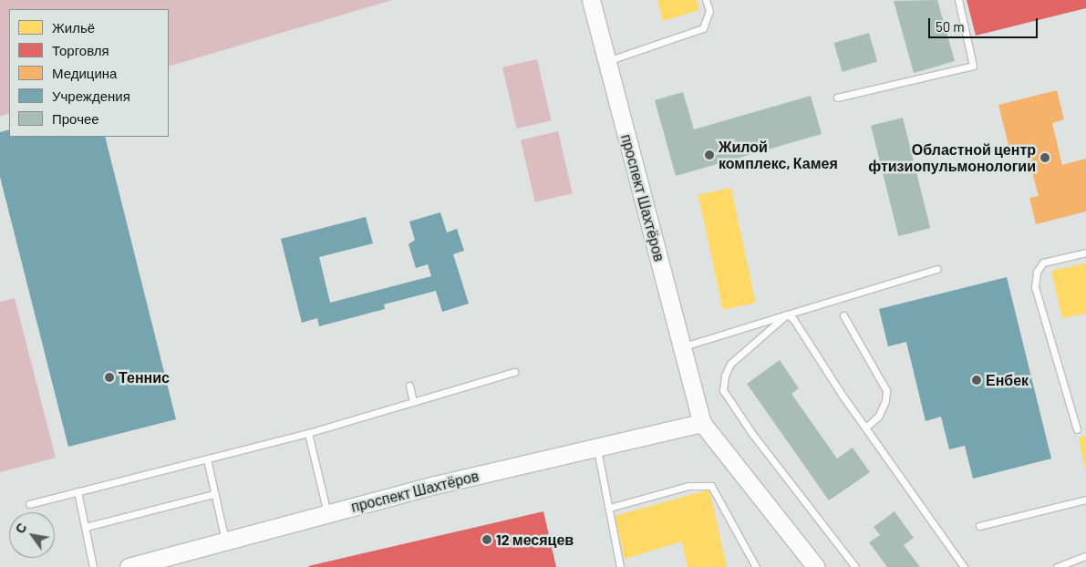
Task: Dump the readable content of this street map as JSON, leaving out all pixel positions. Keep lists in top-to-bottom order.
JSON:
{
  "streets": {
    "main road": ["проспект Шахтёров"]
  },
  "places": [
    "Жилой комплекс, Камея",
    "Областной центр фтизиопульмонологии",
    "Теннис",
    "Енбек",
    "12 месяцев"
  ],
  "legend": [
    "Жильё",
    "Торговля",
    "Медицина",
    "Учреждения",
    "Прочее"
  ],
  "scale_bar": "50 m",
  "north": "top left"
}
